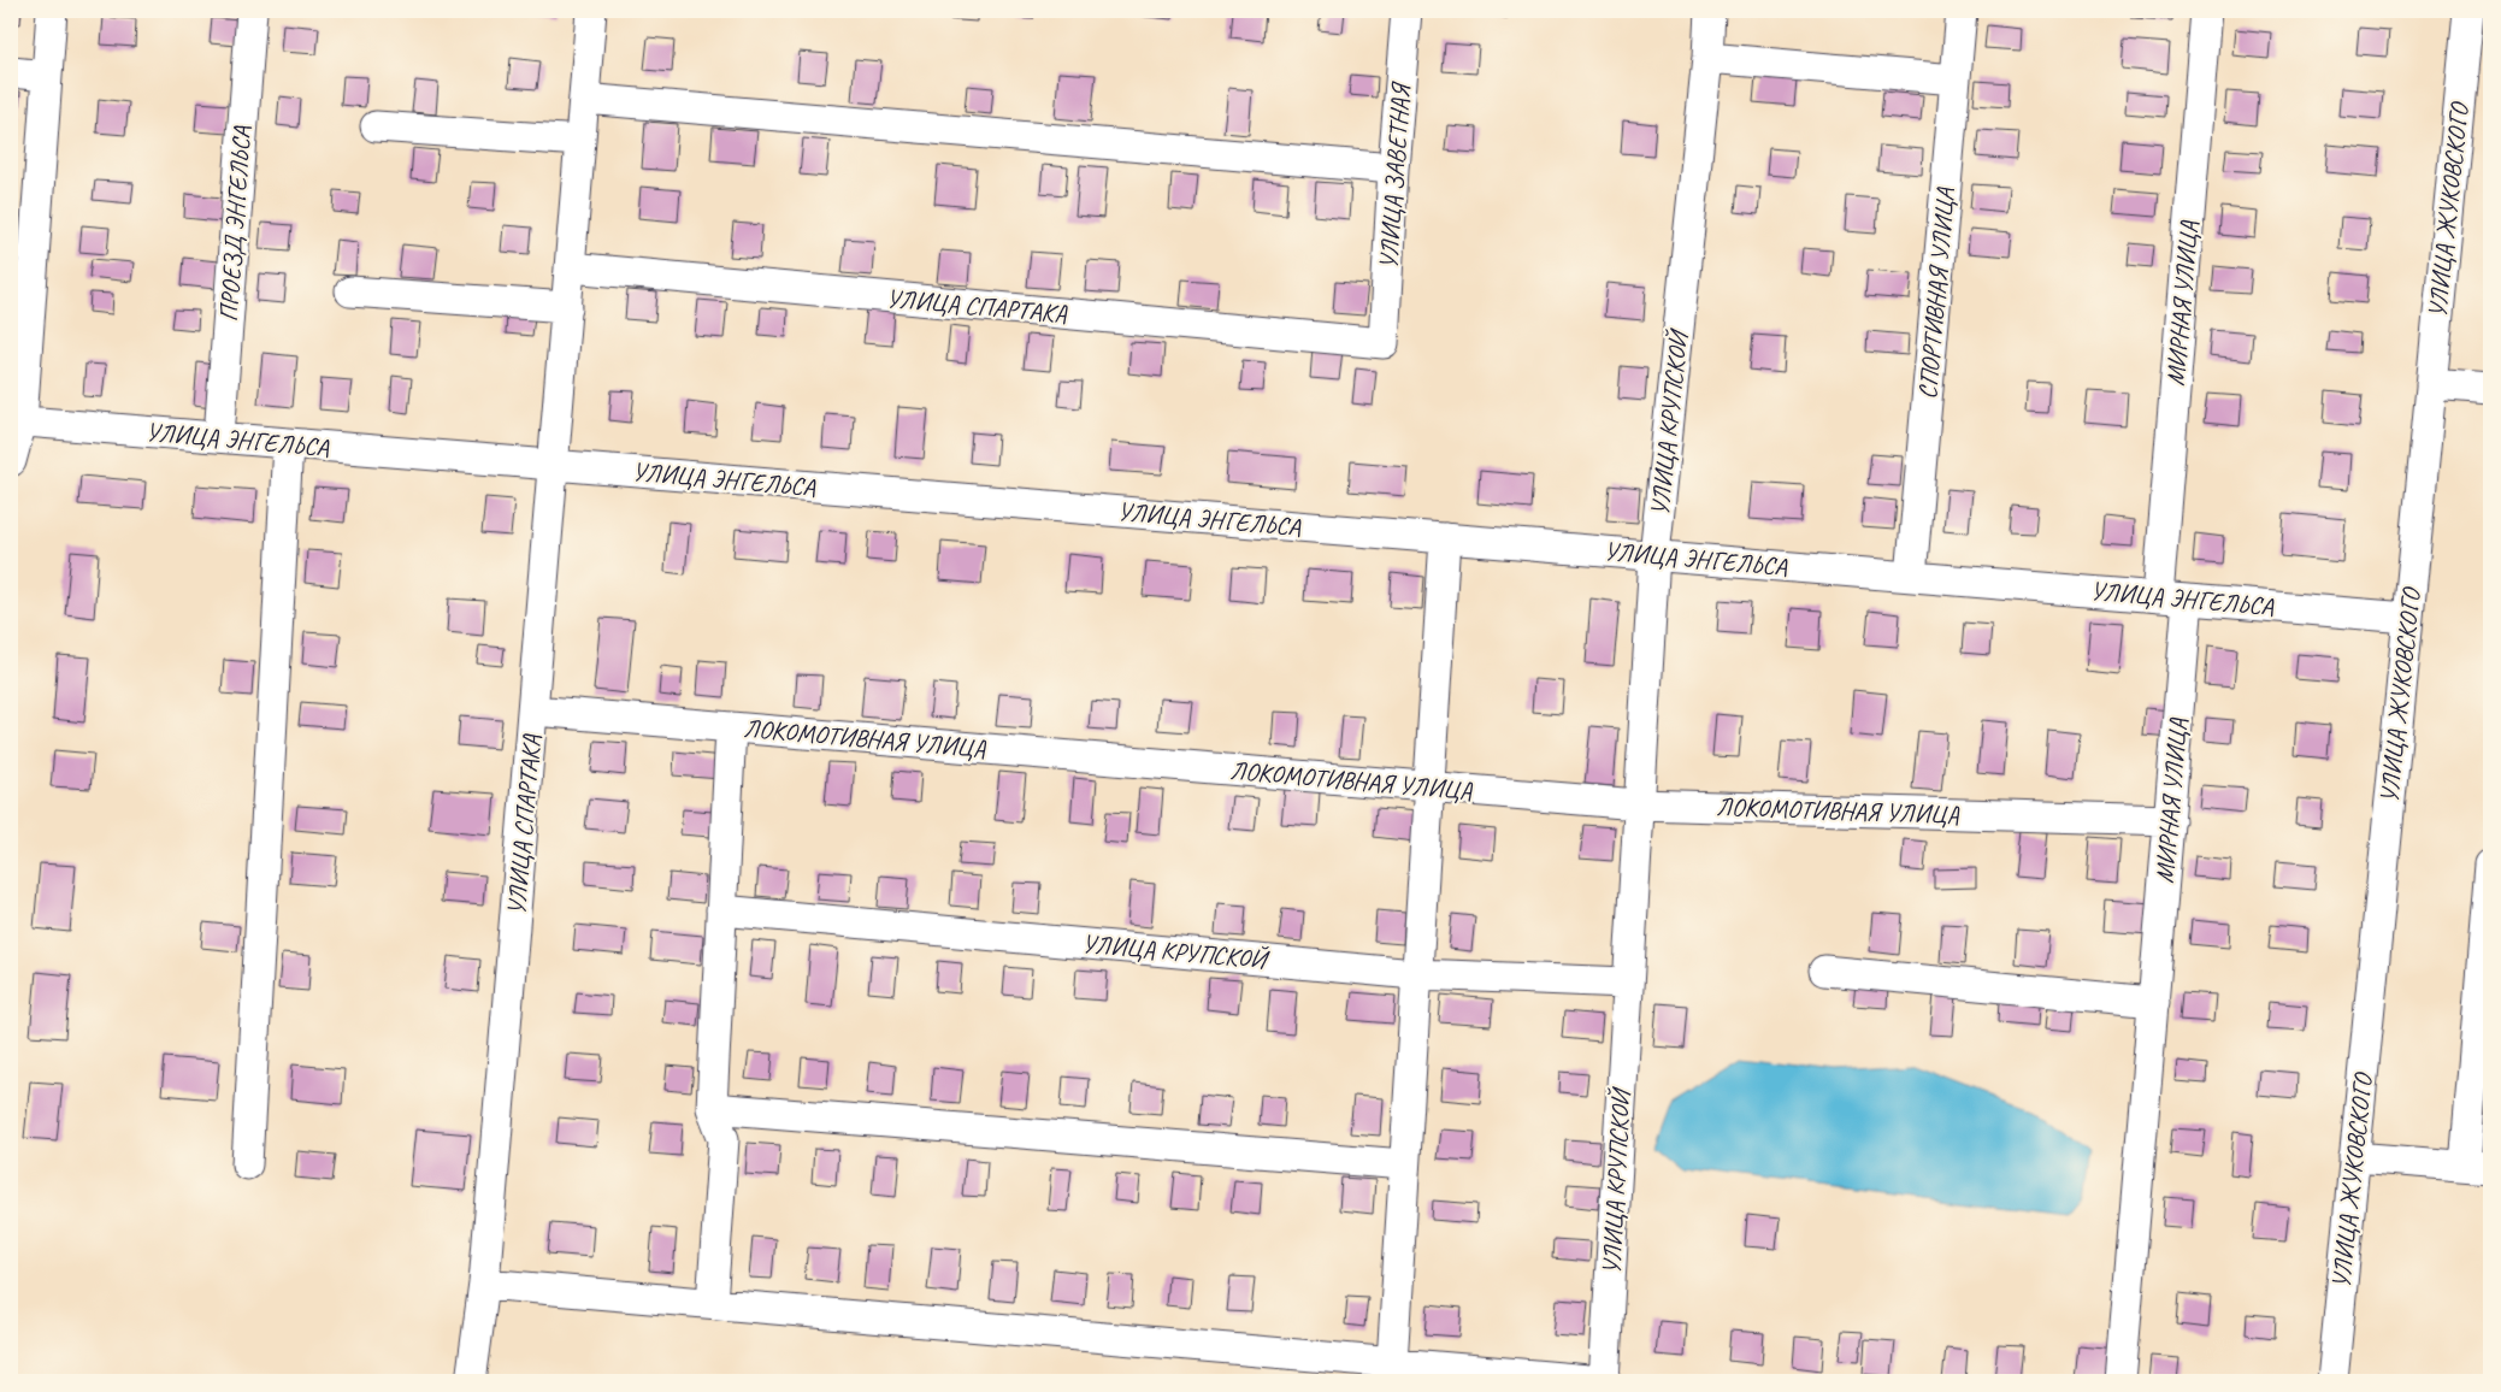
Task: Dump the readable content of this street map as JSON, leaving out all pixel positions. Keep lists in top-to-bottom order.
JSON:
{
  "streets": {
    "street": [
      "УЛИЦА ЗАВЕТНАЯ",
      "УЛИЦА ЖУКОВСКОГО",
      "ПРОЕЗД ЭНГЕЛЬСА",
      "СПОРТИВНАЯ УЛИЦА",
      "МИРНАЯ УЛИЦА",
      "УЛИЦА СПАРТАКА",
      "УЛИЦА КРУПСКОЙ",
      "УЛИЦА ЭНГЕЛЬСА",
      "ЛОКОМОТИВНАЯ УЛИЦА"
    ]
  },
  "crossings": [
    ["УЛИЦА ЗАВЕТНАЯ", "УЛИЦА СПАРТАКА"],
    ["УЛИЦА ЖУКОВСКОГО", "УЛИЦА ЭНГЕЛЬСА"],
    ["ПРОЕЗД ЭНГЕЛЬСА", "УЛИЦА ЭНГЕЛЬСА"],
    ["СПОРТИВНАЯ УЛИЦА", "УЛИЦА ЭНГЕЛЬСА"],
    ["МИРНАЯ УЛИЦА", "УЛИЦА ЭНГЕЛЬСА"],
    ["МИРНАЯ УЛИЦА", "ЛОКОМОТИВНАЯ УЛИЦА"],
    ["УЛИЦА СПАРТАКА", "УЛИЦА ЭНГЕЛЬСА"],
    ["УЛИЦА СПАРТАКА", "ЛОКОМОТИВНАЯ УЛИЦА"],
    ["УЛИЦА КРУПСКОЙ", "УЛИЦА ЭНГЕЛЬСА"],
    ["УЛИЦА КРУПСКОЙ", "ЛОКОМОТИВНАЯ УЛИЦА"]
  ]
}
